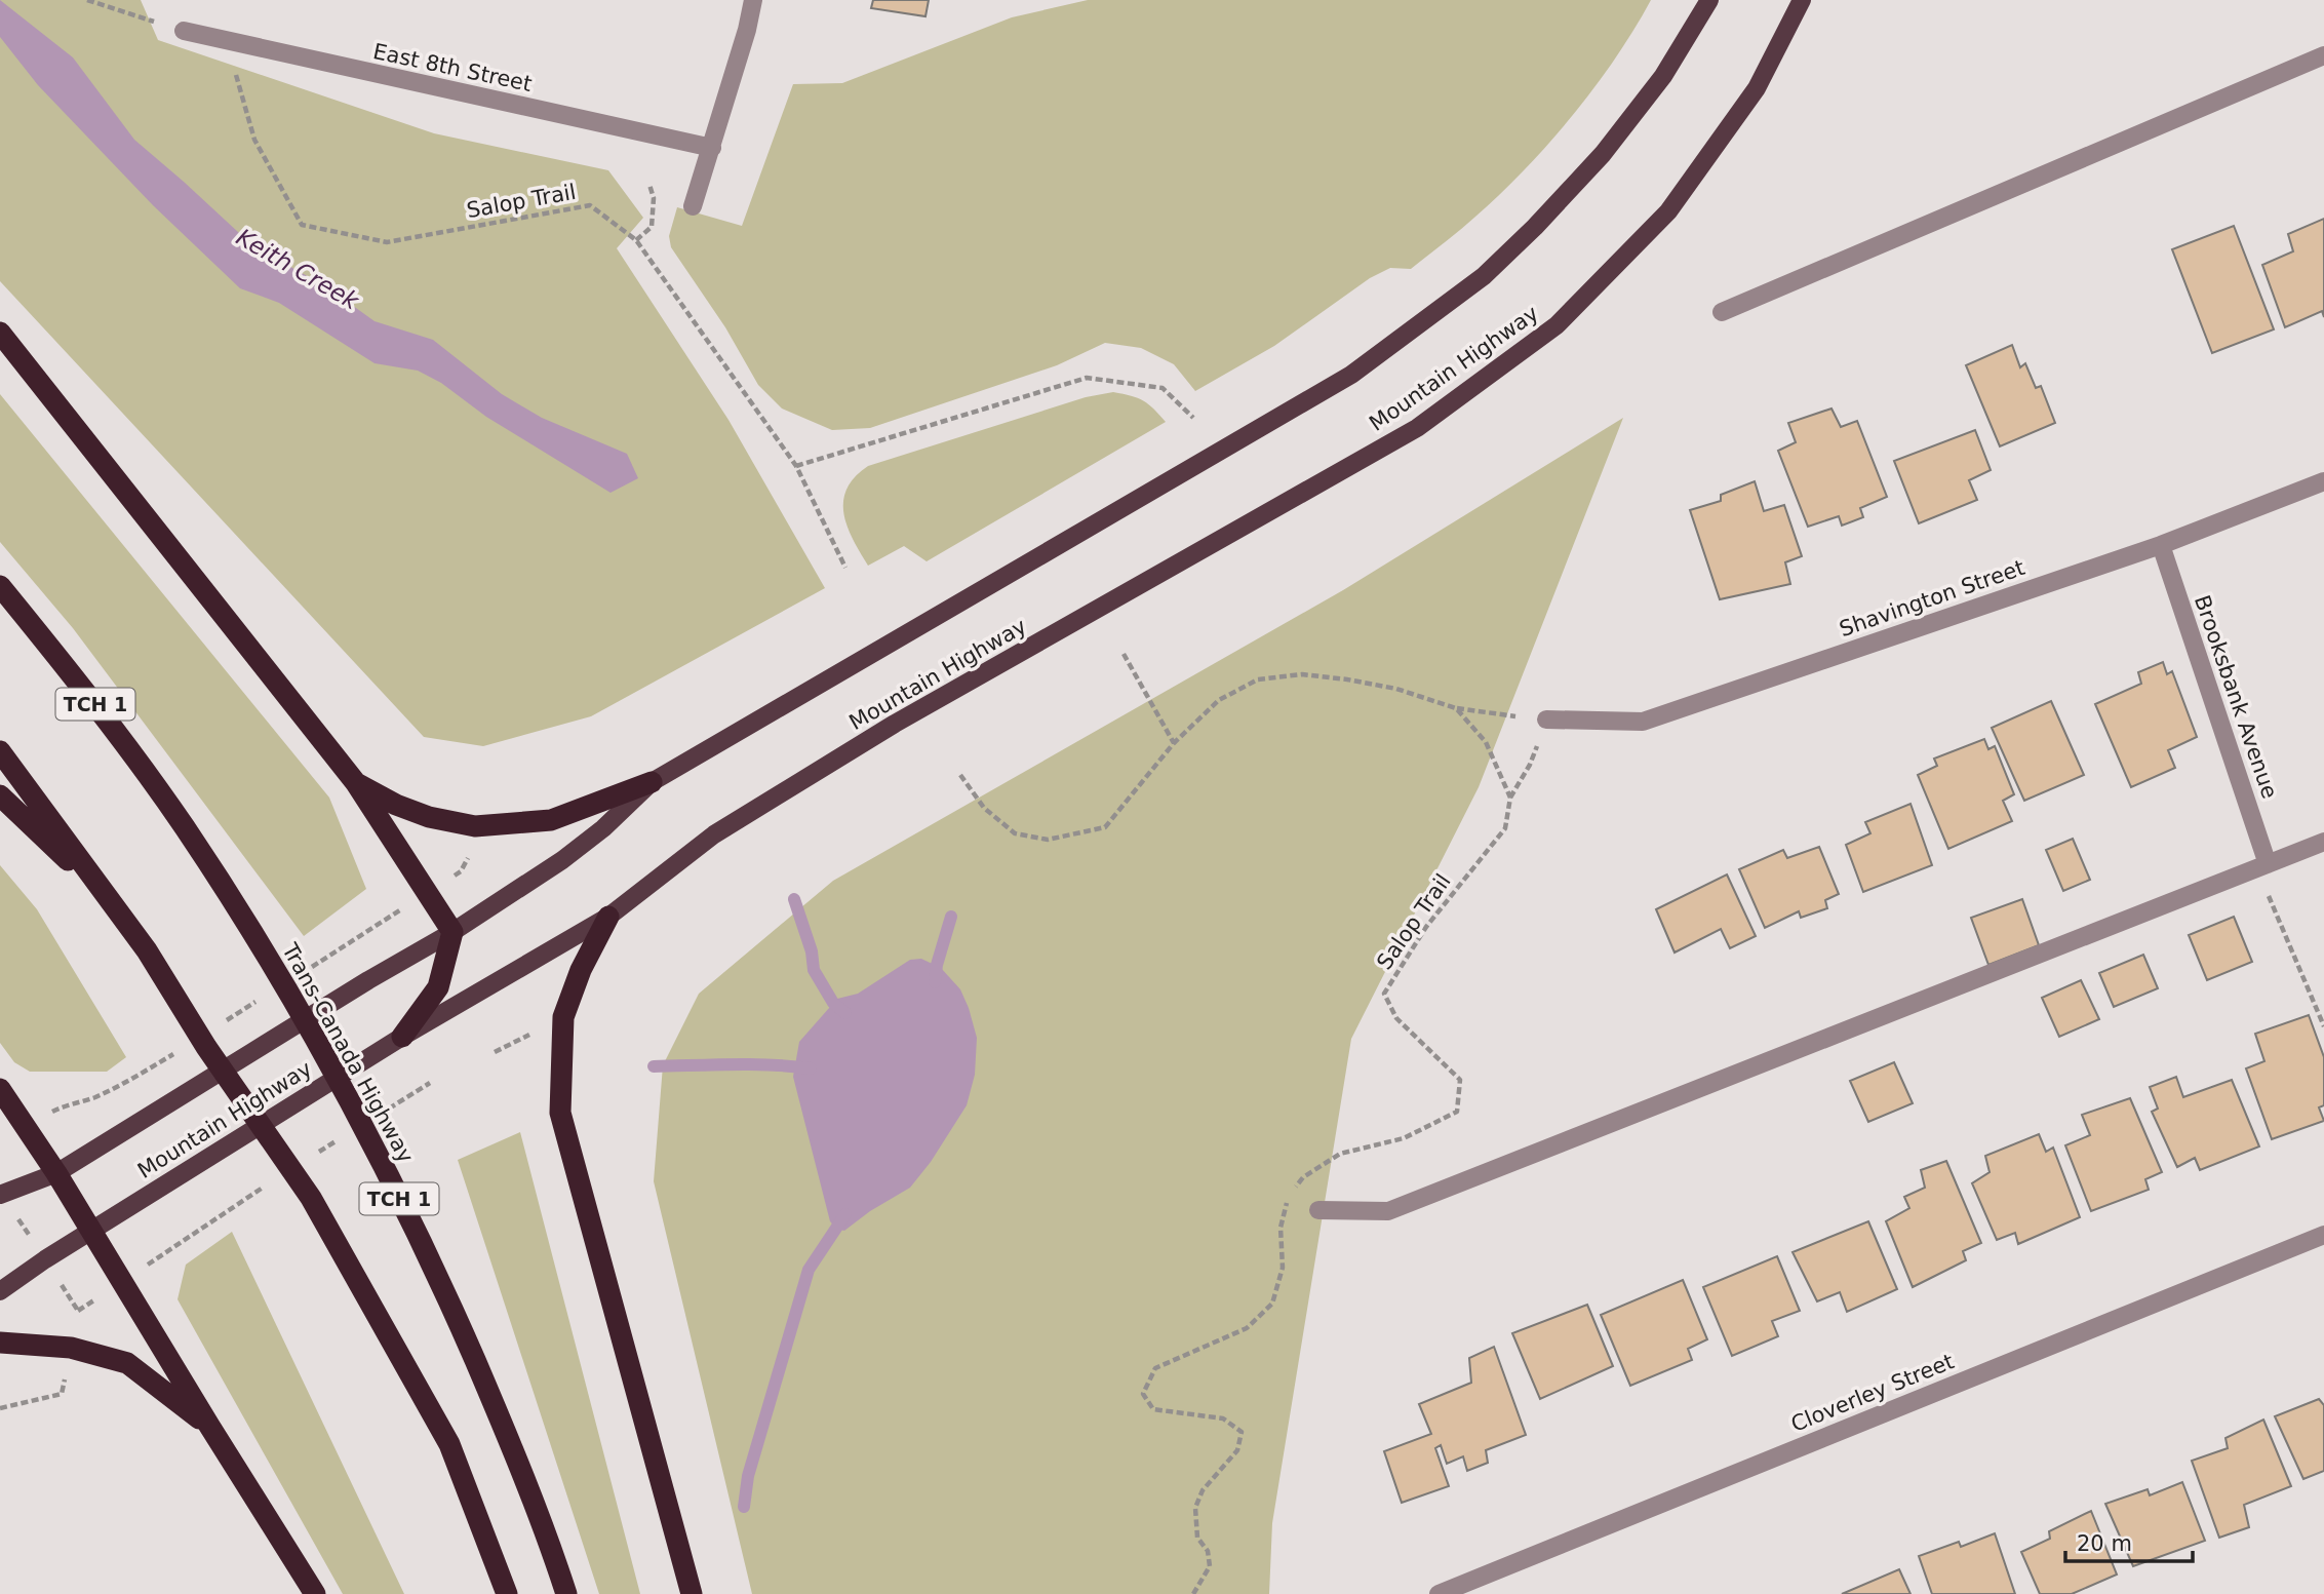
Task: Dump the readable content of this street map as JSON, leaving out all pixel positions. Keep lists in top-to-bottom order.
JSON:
{
  "streets": {
    "highway": ["TCH 1", "Trans-Canada Highway"],
    "main road": ["Mountain Highway"],
    "street": [
      "East 8th Street",
      "Shavington Street",
      "Brooksbank Avenue",
      "Cloverley Street"
    ],
    "path": ["Salop Trail"]
  },
  "crossings": [
    ["East 8th Street", "Salop Trail"],
    ["Shavington Street", "Brooksbank Avenue"]
  ],
  "water": ["Keith Creek"],
  "scale_bar": "20 m"
}
